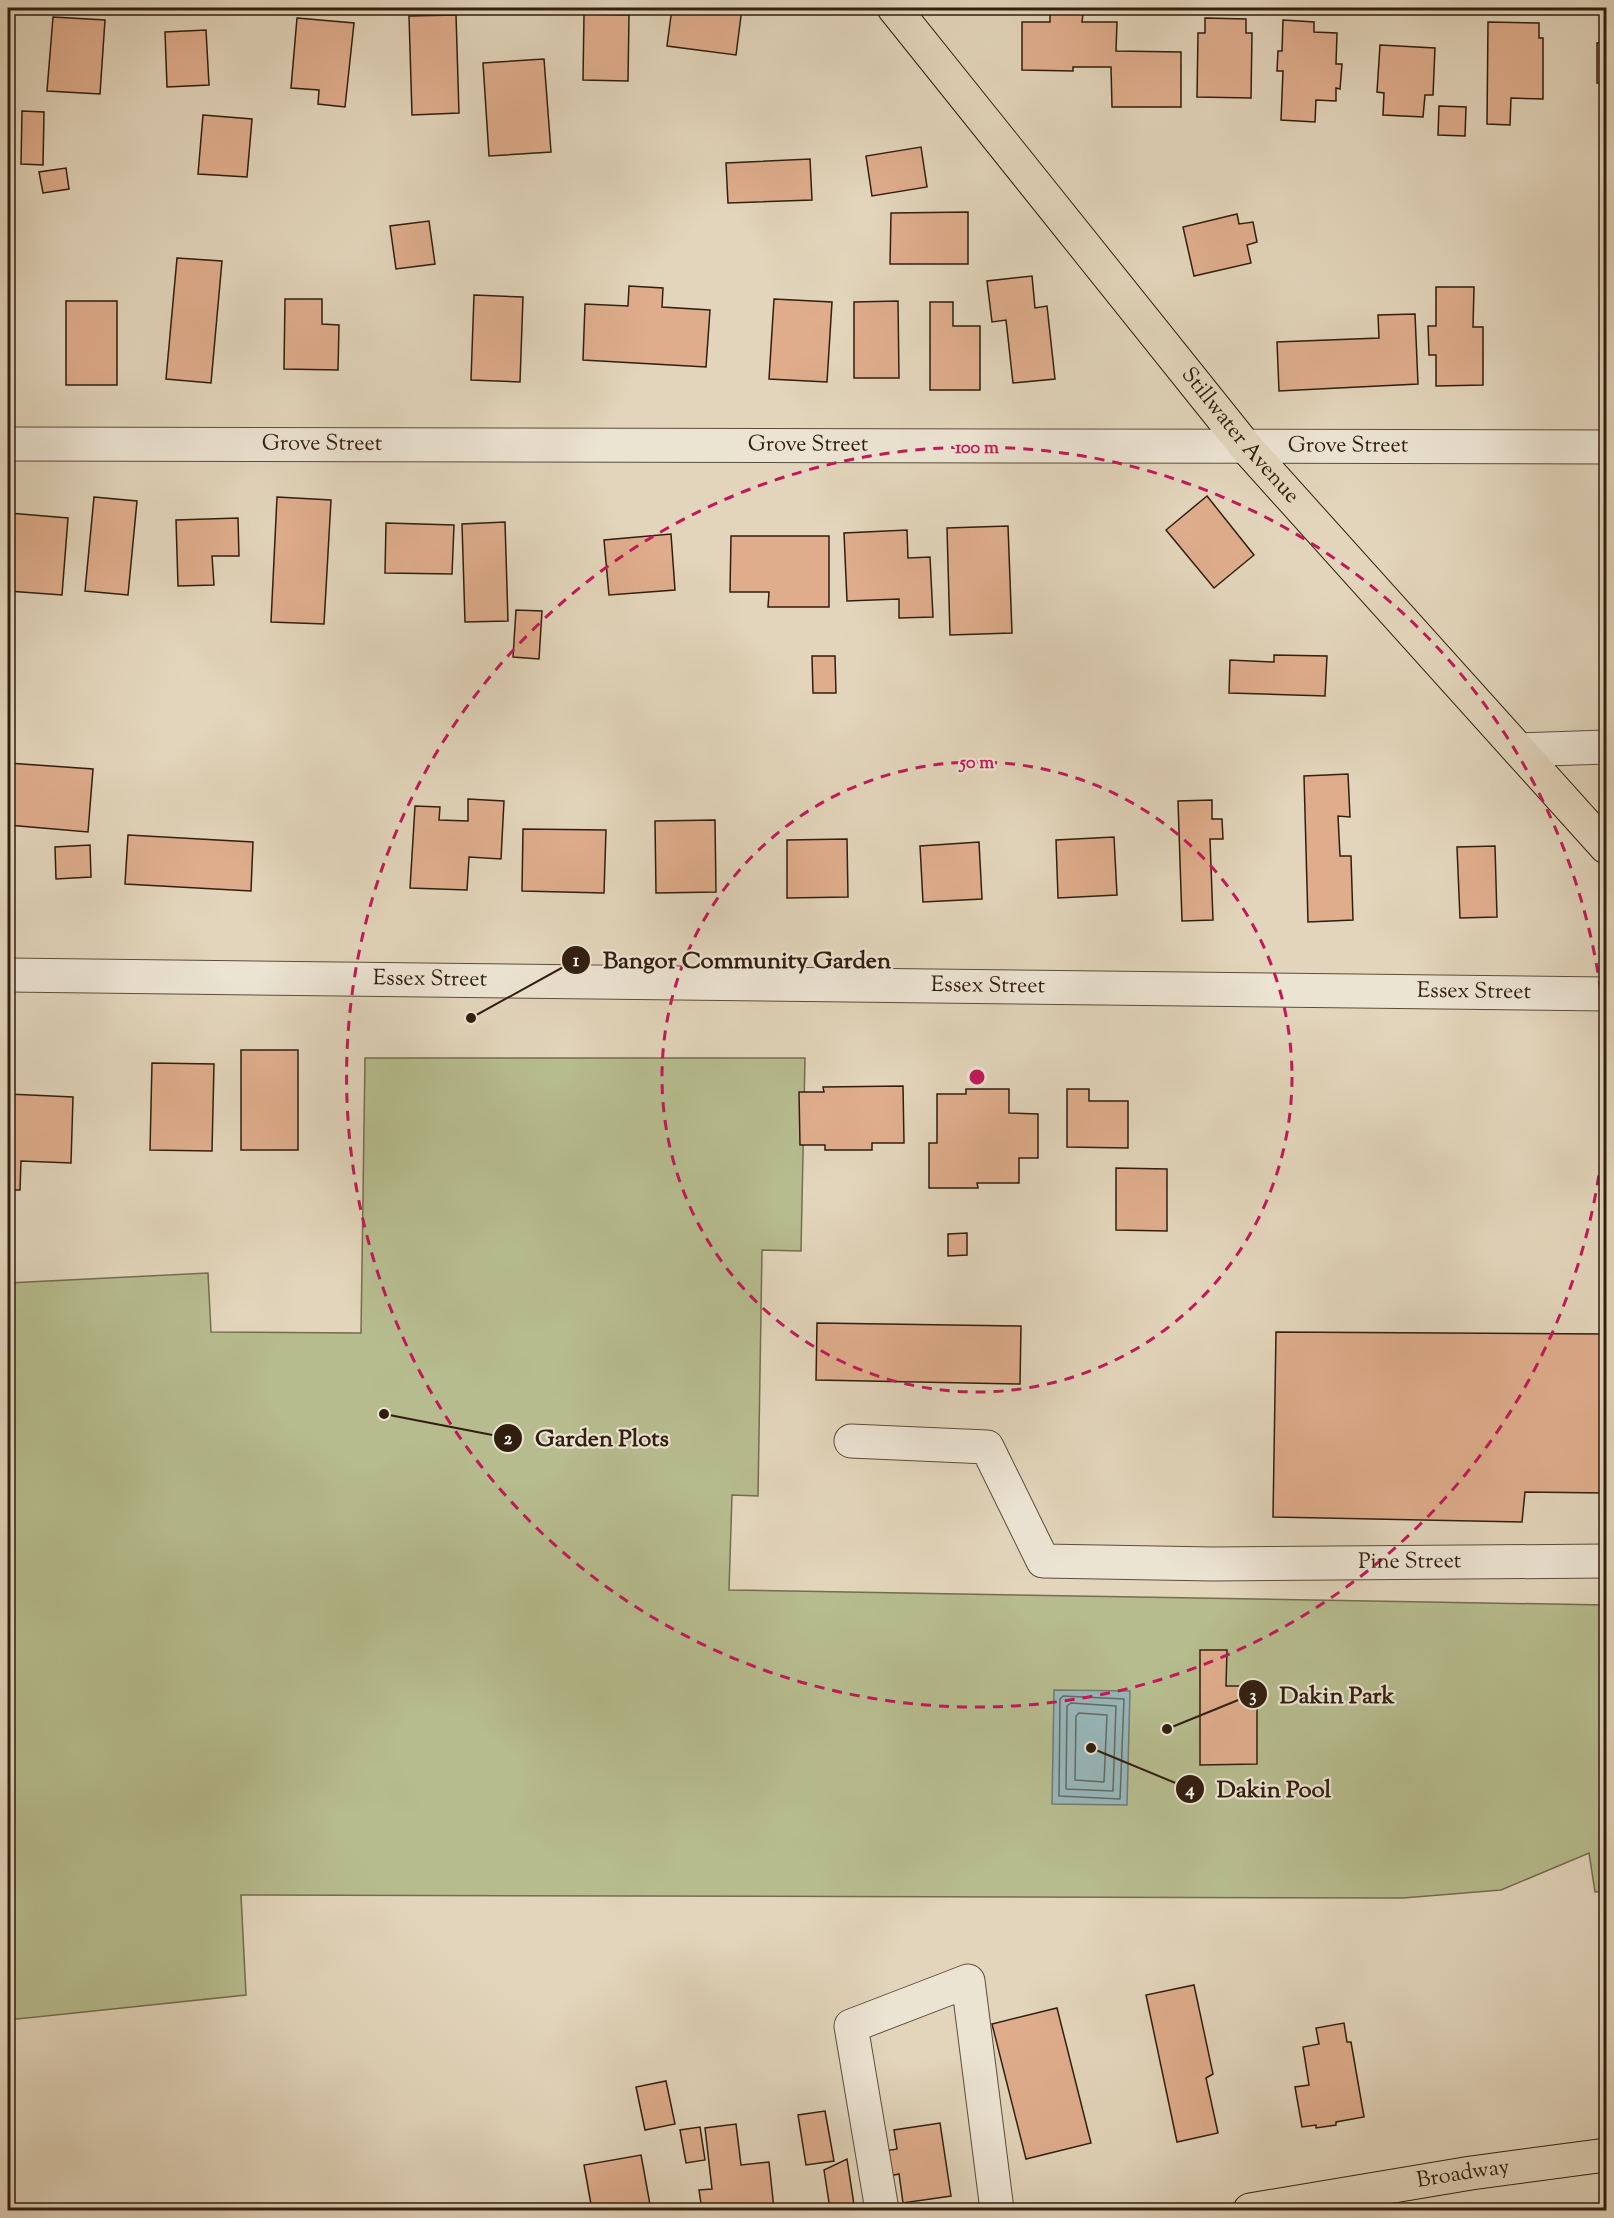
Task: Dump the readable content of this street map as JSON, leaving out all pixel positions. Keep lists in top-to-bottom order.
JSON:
{
  "streets": {
    "main road": ["Stillwater Avenue", "Broadway"],
    "street": ["Grove Street", "Essex Street", "Pine Street"]
  },
  "crossings": [
    ["Stillwater Avenue", "Grove Street"]
  ],
  "places": [
    "Bangor Community Garden",
    "Garden Plots",
    "Dakin Park",
    "Dakin Pool"
  ],
  "rings": ["100 m", "50 m"]
}
